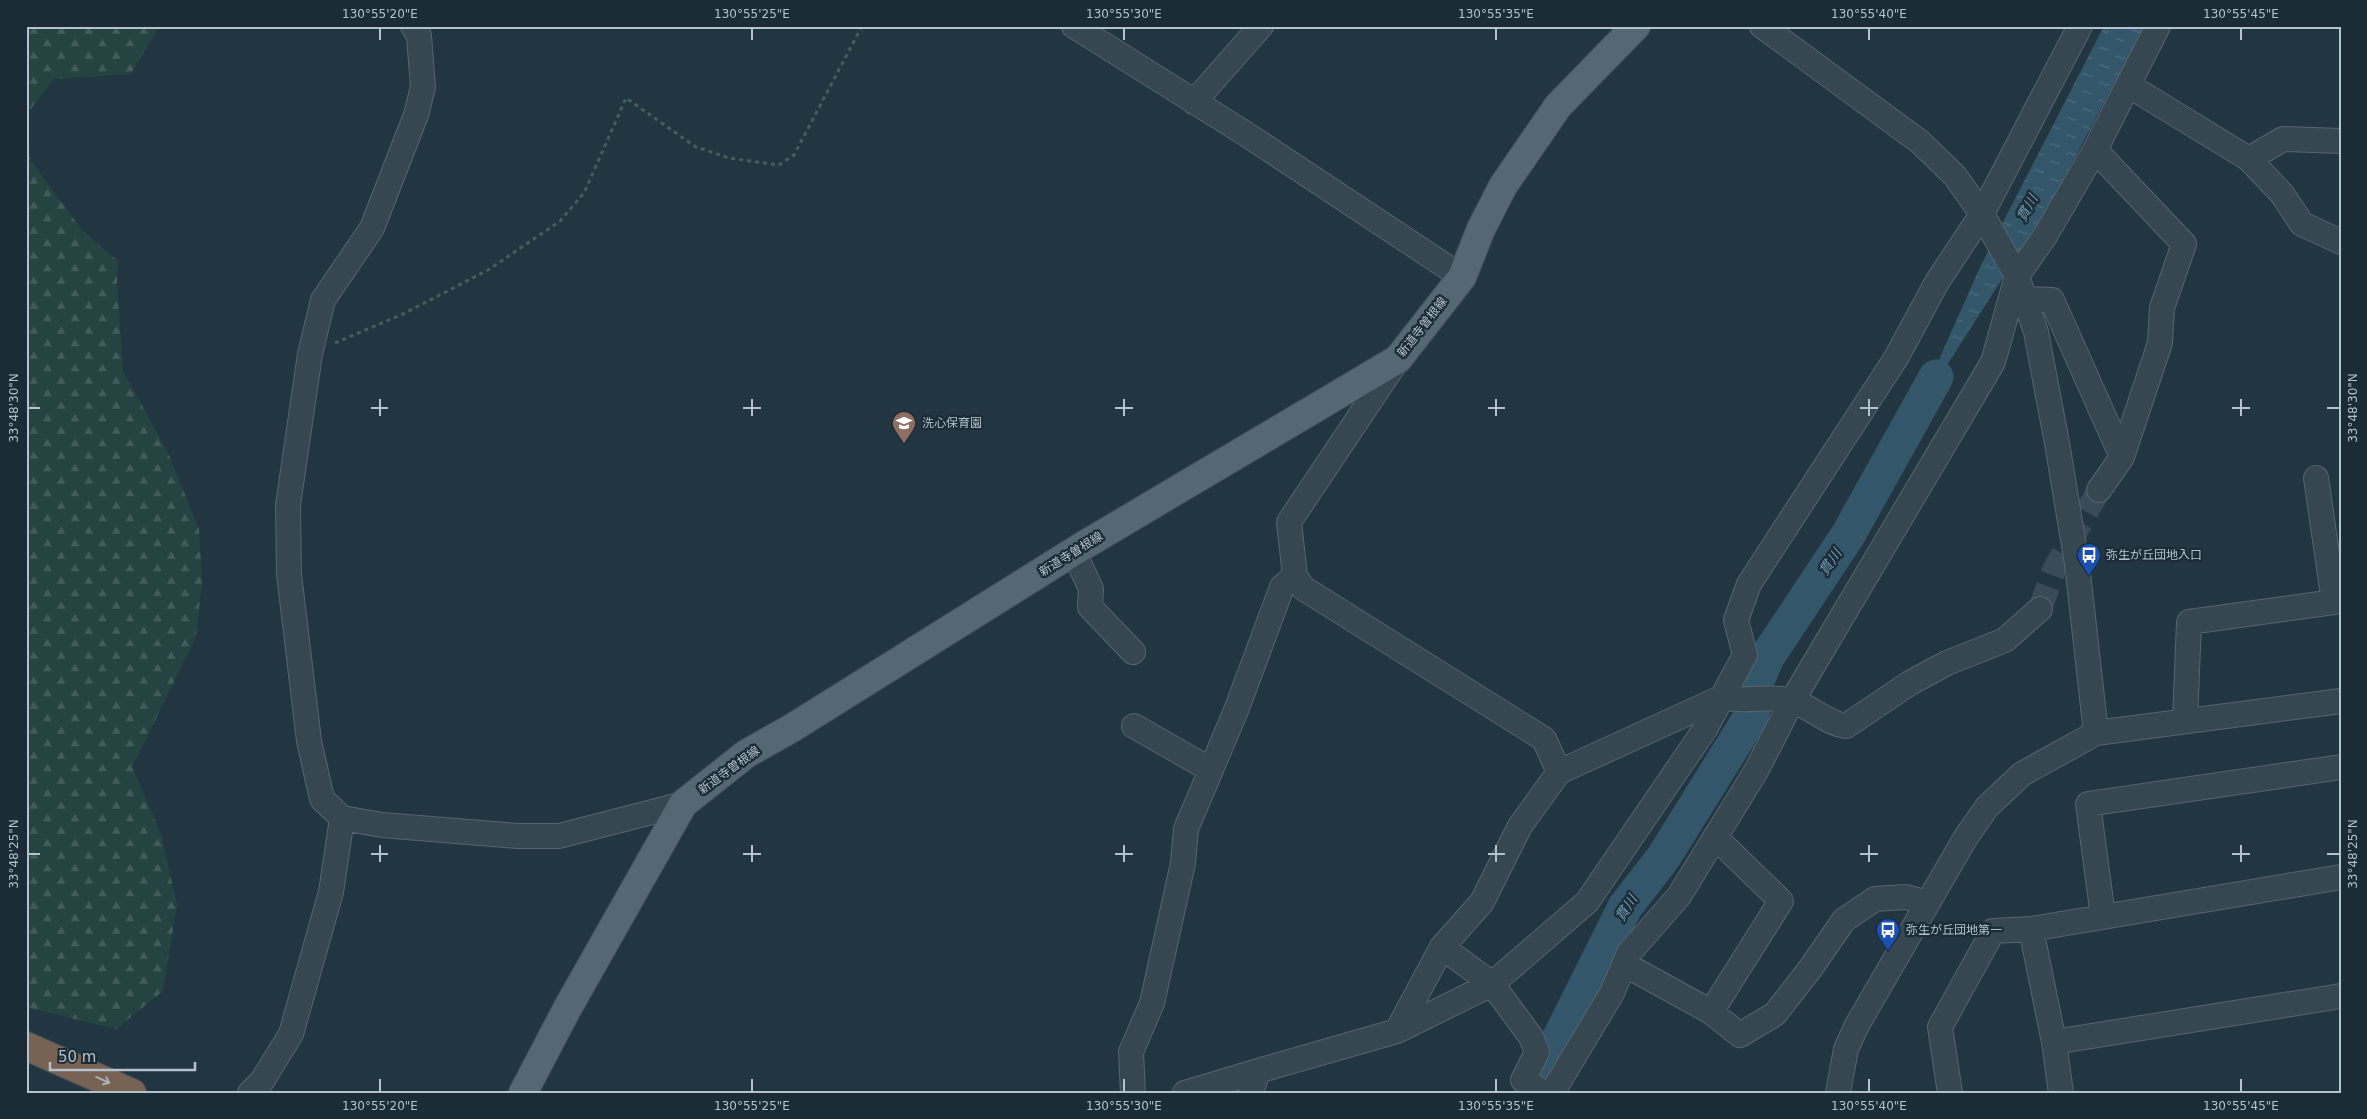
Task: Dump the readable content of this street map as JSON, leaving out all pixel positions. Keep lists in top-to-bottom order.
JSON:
{
  "streets": {
    "main road": ["新道寺曽根線"]
  },
  "water": ["貫川"],
  "places": {
    "school or university": ["洗心保育園"],
    "bus stop": ["弥生が丘団地入口", "弥生が丘団地第一"]
  },
  "scale_bar": "50 m",
  "coordinates": [
    "130°55'20\"E",
    "130°55'25\"E",
    "130°55'30\"E",
    "130°55'35\"E",
    "130°55'40\"E",
    "130°55'45\"E",
    "33°48'30\"N",
    "33°48'25\"N"
  ]
}
